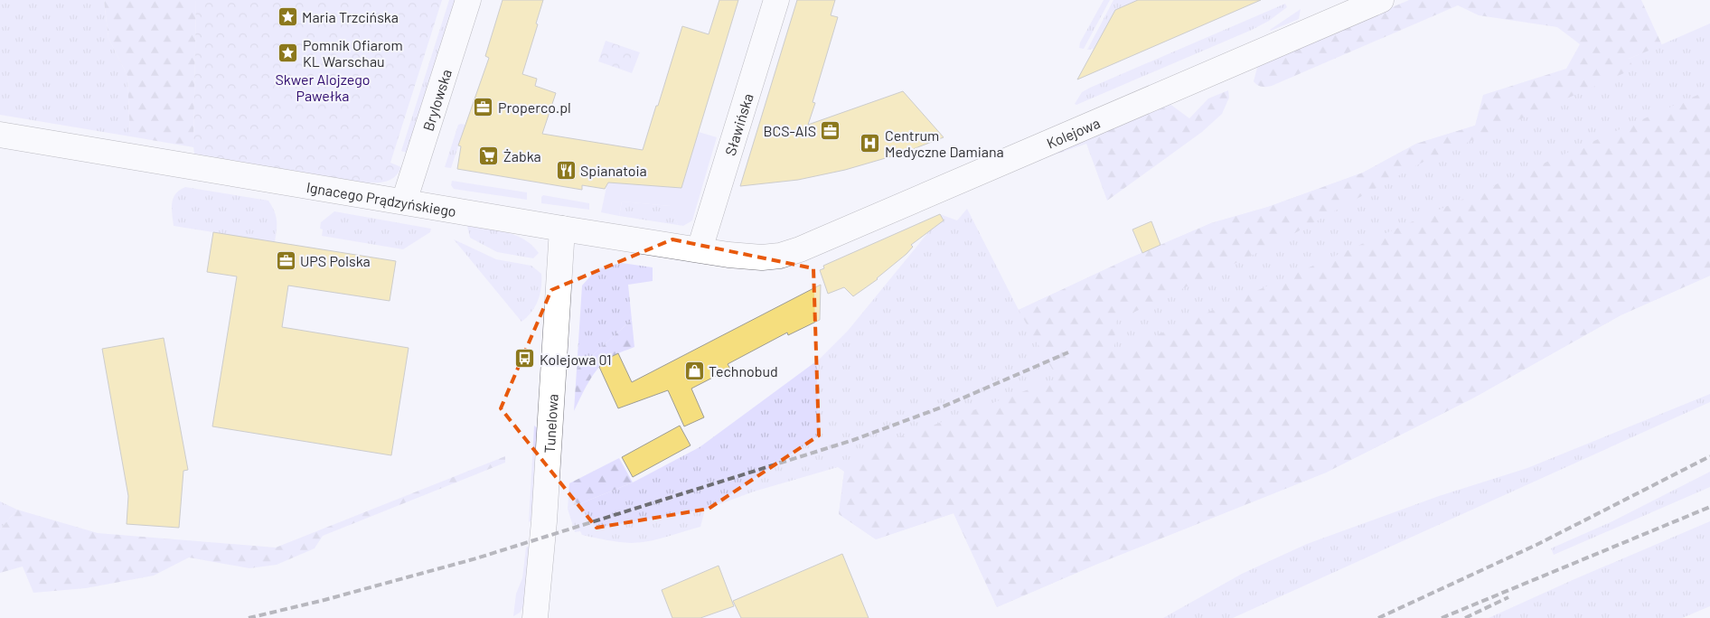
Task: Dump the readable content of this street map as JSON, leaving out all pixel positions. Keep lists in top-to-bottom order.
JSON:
{
  "streets": {
    "street": [
      "Brylowska",
      "Sławińska",
      "Kolejowa",
      "Ignacego Prądzyńskiego",
      "Tunelowa"
    ]
  },
  "crossings": [
    ["Brylowska", "Ignacego Prądzyńskiego"],
    ["Sławińska", "Ignacego Prądzyńskiego"],
    ["Kolejowa", "Ignacego Prądzyńskiego"],
    ["Ignacego Prądzyńskiego", "Tunelowa"]
  ],
  "parks": ["Skwer Alojzego Pawełka"],
  "places": {
    "place": ["Maria Trzcińska", "Pomnik Ofiarom KL Warschau"],
    "office": ["Properco.pl", "BCS-AIS", "UPS Polska"],
    "hospital": ["Centrum Medyczne Damiana"],
    "supermarket": ["Żabka"],
    "restaurant": ["Spianatoia"],
    "bus stop": ["Kolejowa 01"],
    "shop": ["Technobud"]
  }
}
